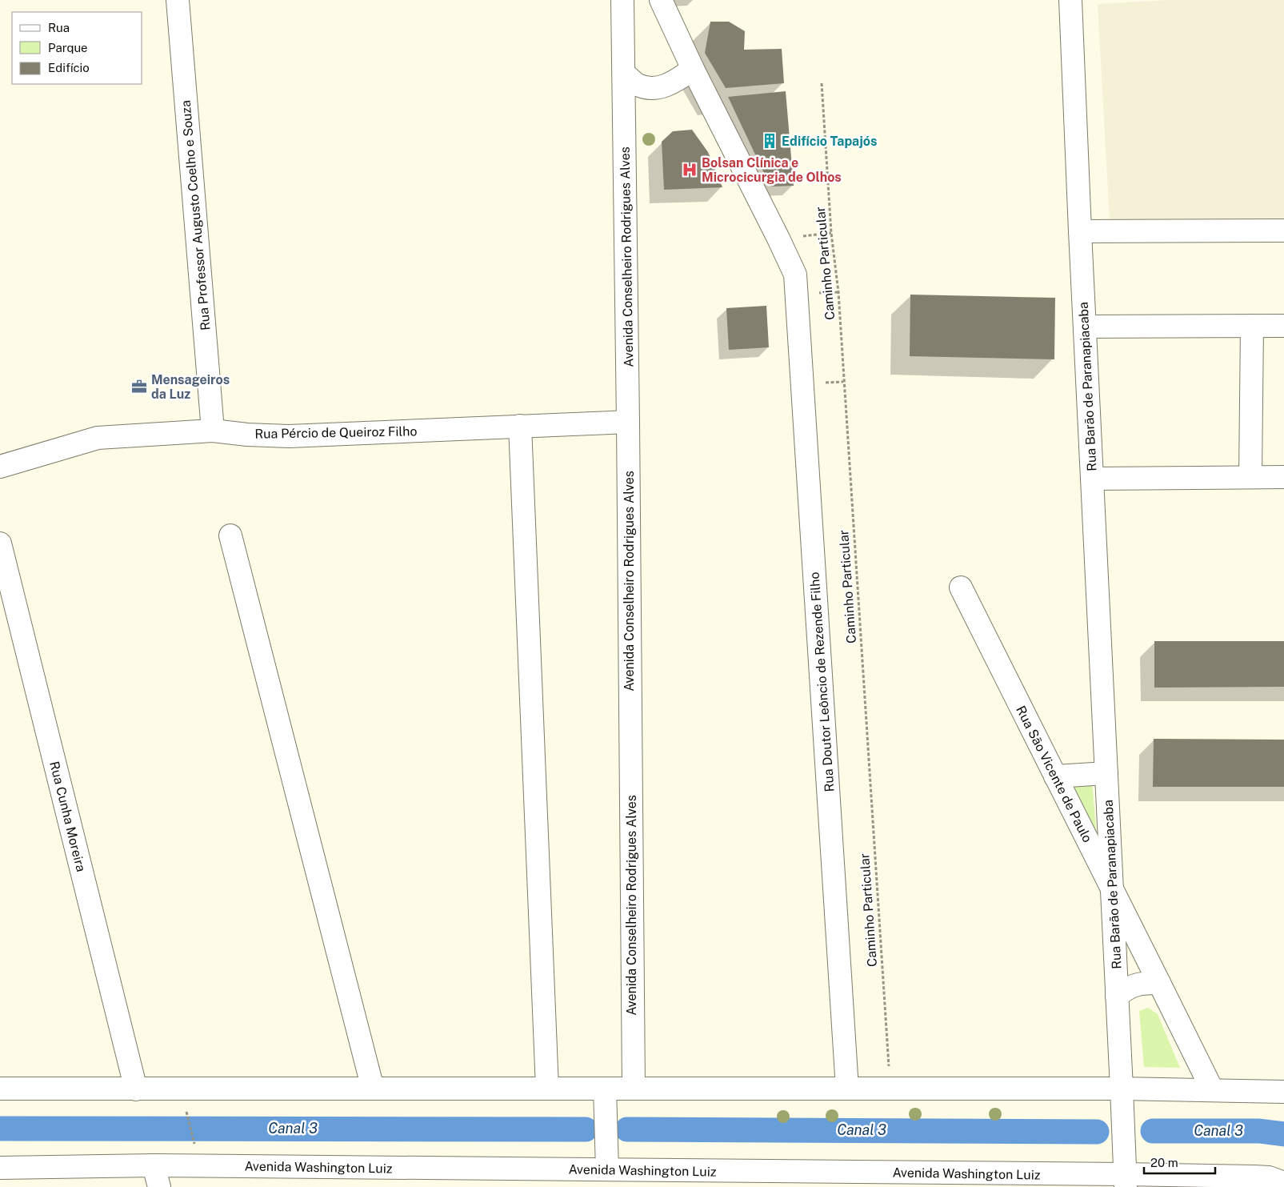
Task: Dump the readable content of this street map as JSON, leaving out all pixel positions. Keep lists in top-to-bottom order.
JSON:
{
  "streets": {
    "street": [
      "Rua Professor Augusto Coelho e Souza",
      "Avenida Conselheiro Rodrigues Alves",
      "Rua Barão de Paranapiacaba",
      "Rua Pércio de Queiroz Filho",
      "Rua Doutor Leôncio de Rezende Filho",
      "Rua São Vicente de Paulo",
      "Rua Cunha Moreira",
      "Avenida Washington Luiz"
    ],
    "path": ["Caminho Particular"]
  },
  "crossings": [
    ["Rua Professor Augusto Coelho e Souza", "Rua Pércio de Queiroz Filho"],
    ["Avenida Conselheiro Rodrigues Alves", "Rua Pércio de Queiroz Filho"],
    ["Rua Barão de Paranapiacaba", "Rua São Vicente de Paulo"],
    ["Rua Barão de Paranapiacaba", "Avenida Washington Luiz"]
  ],
  "water": ["Canal 3"],
  "places": {
    "building": ["Edifício Tapajós"],
    "hospital": ["Bolsan Clínica e Microcicurgia de Olhos"],
    "office": ["Mensageiros da Luz"]
  },
  "legend": ["Rua", "Parque", "Edifício"],
  "scale_bar": "20 m"
}
